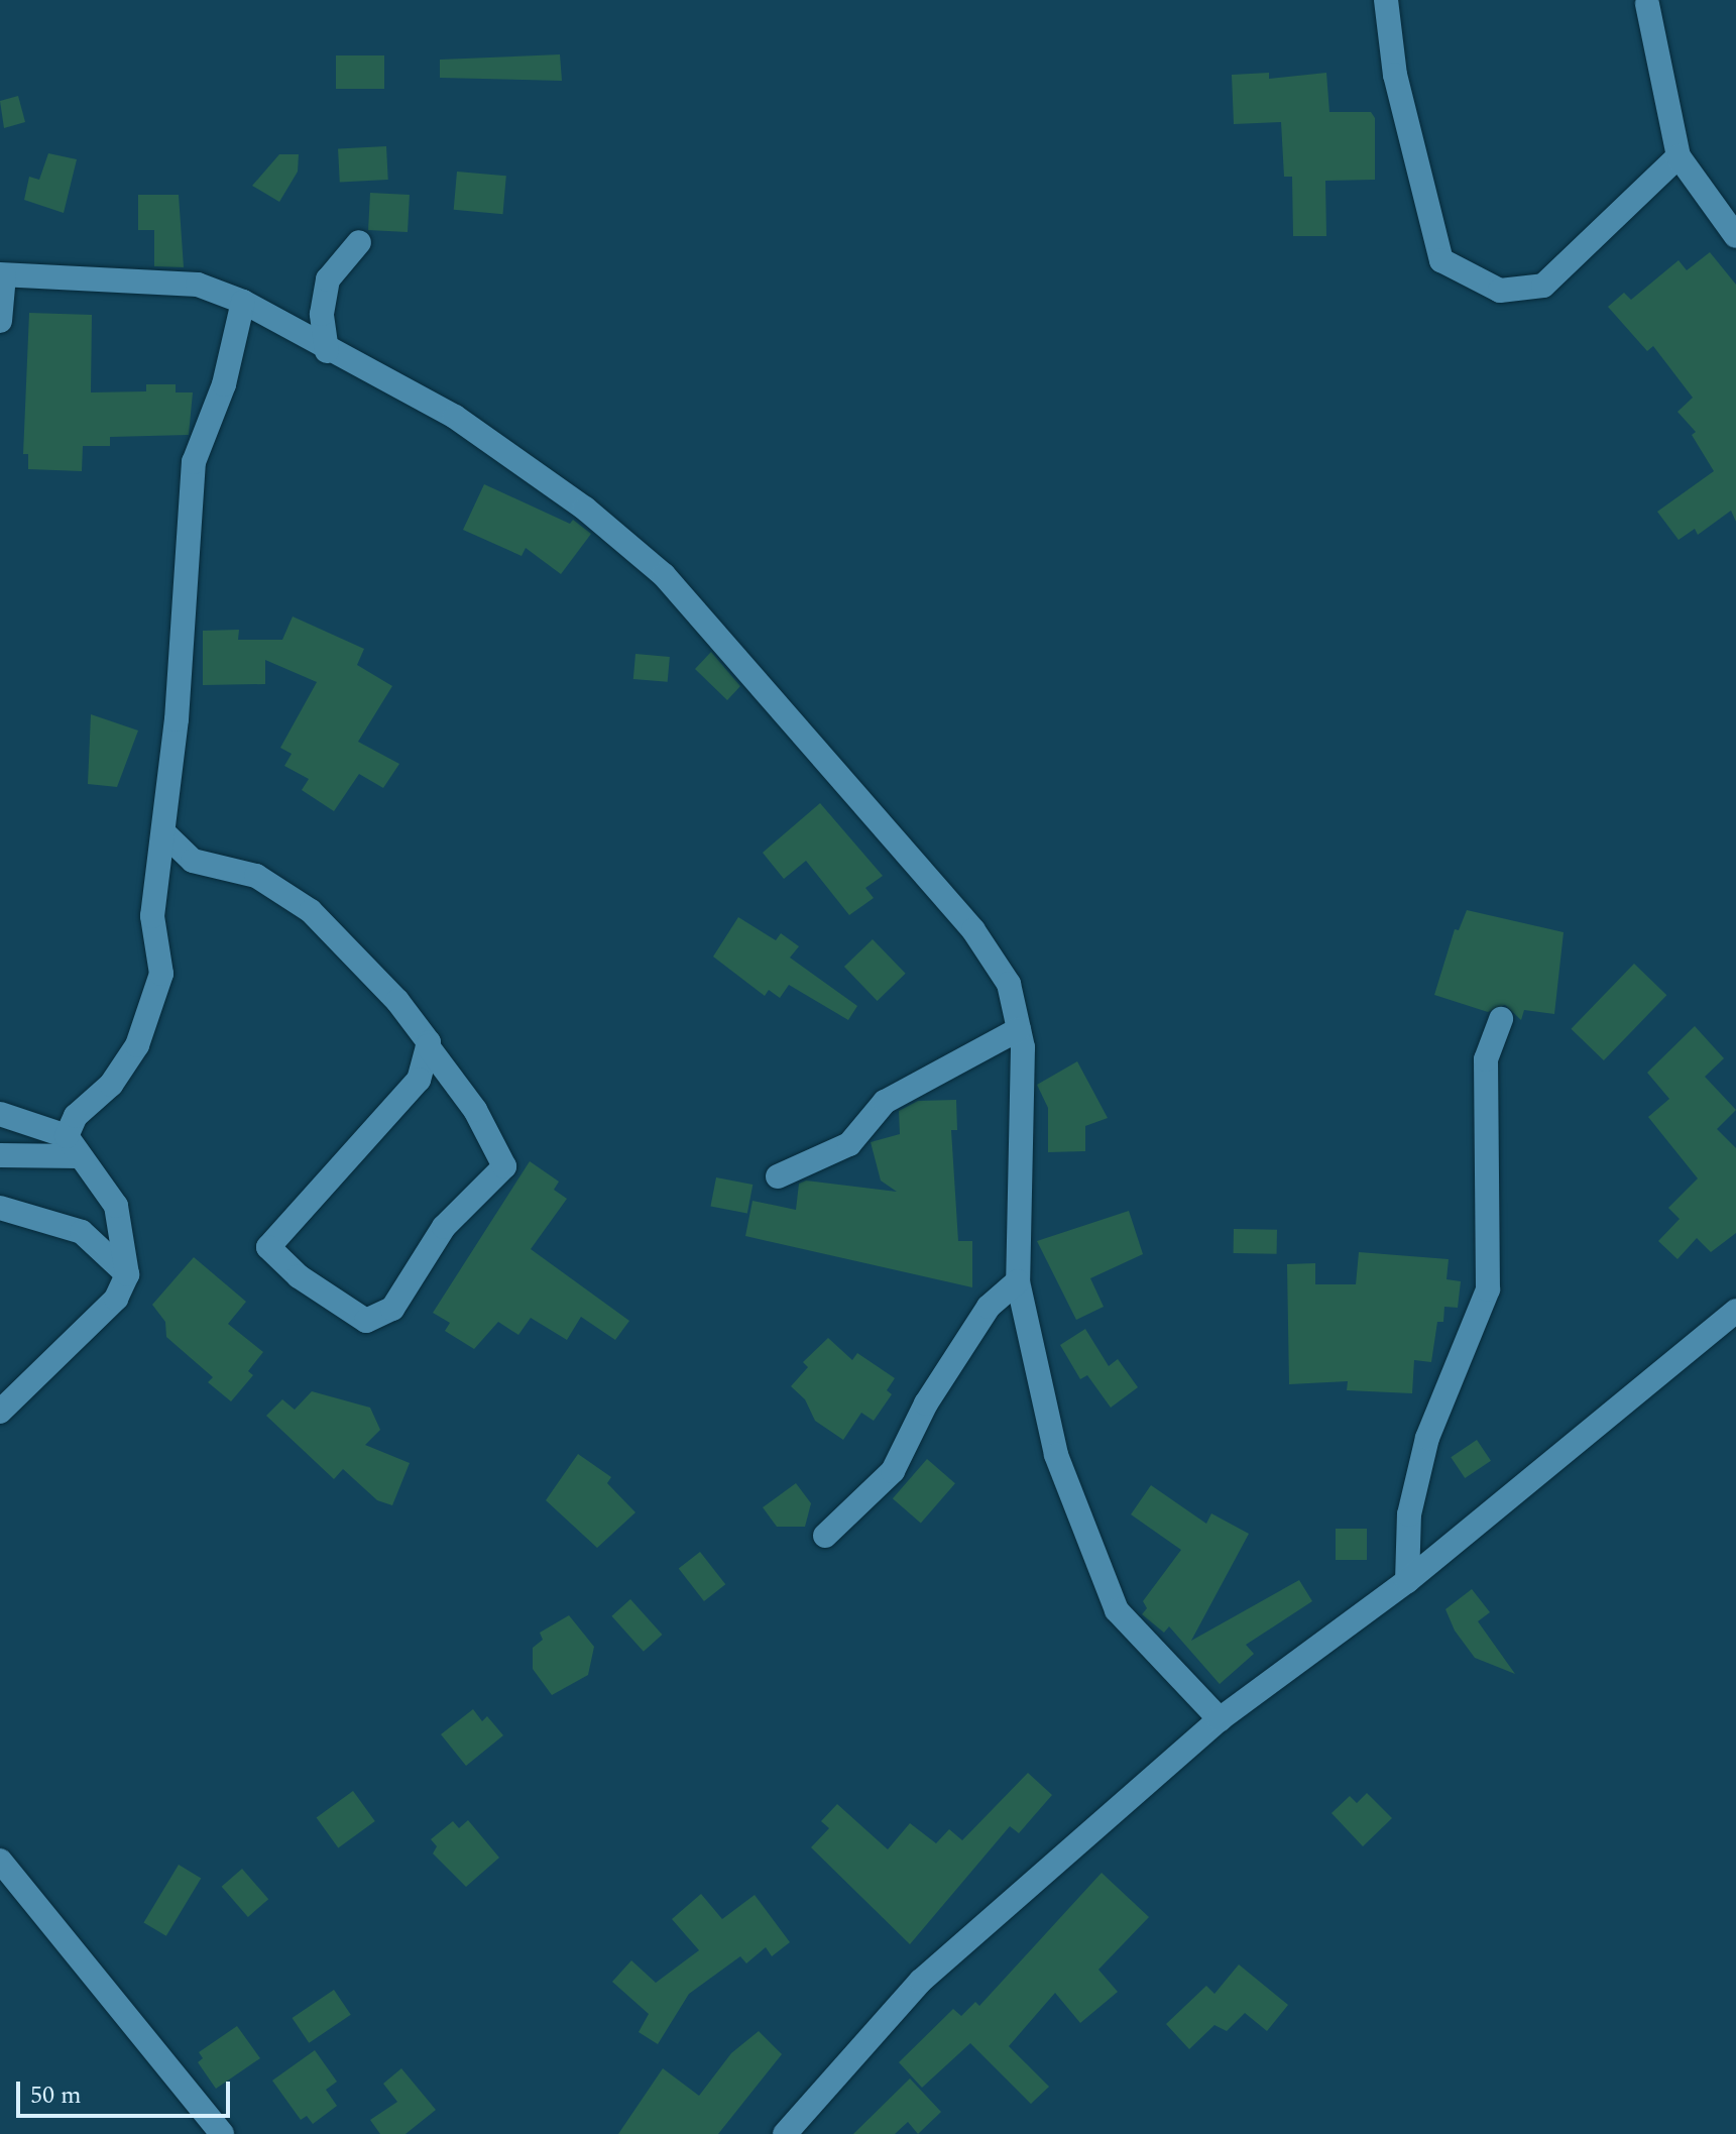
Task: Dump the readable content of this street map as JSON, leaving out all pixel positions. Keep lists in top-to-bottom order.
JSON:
{
  "scale_bar": "50 m"
}
